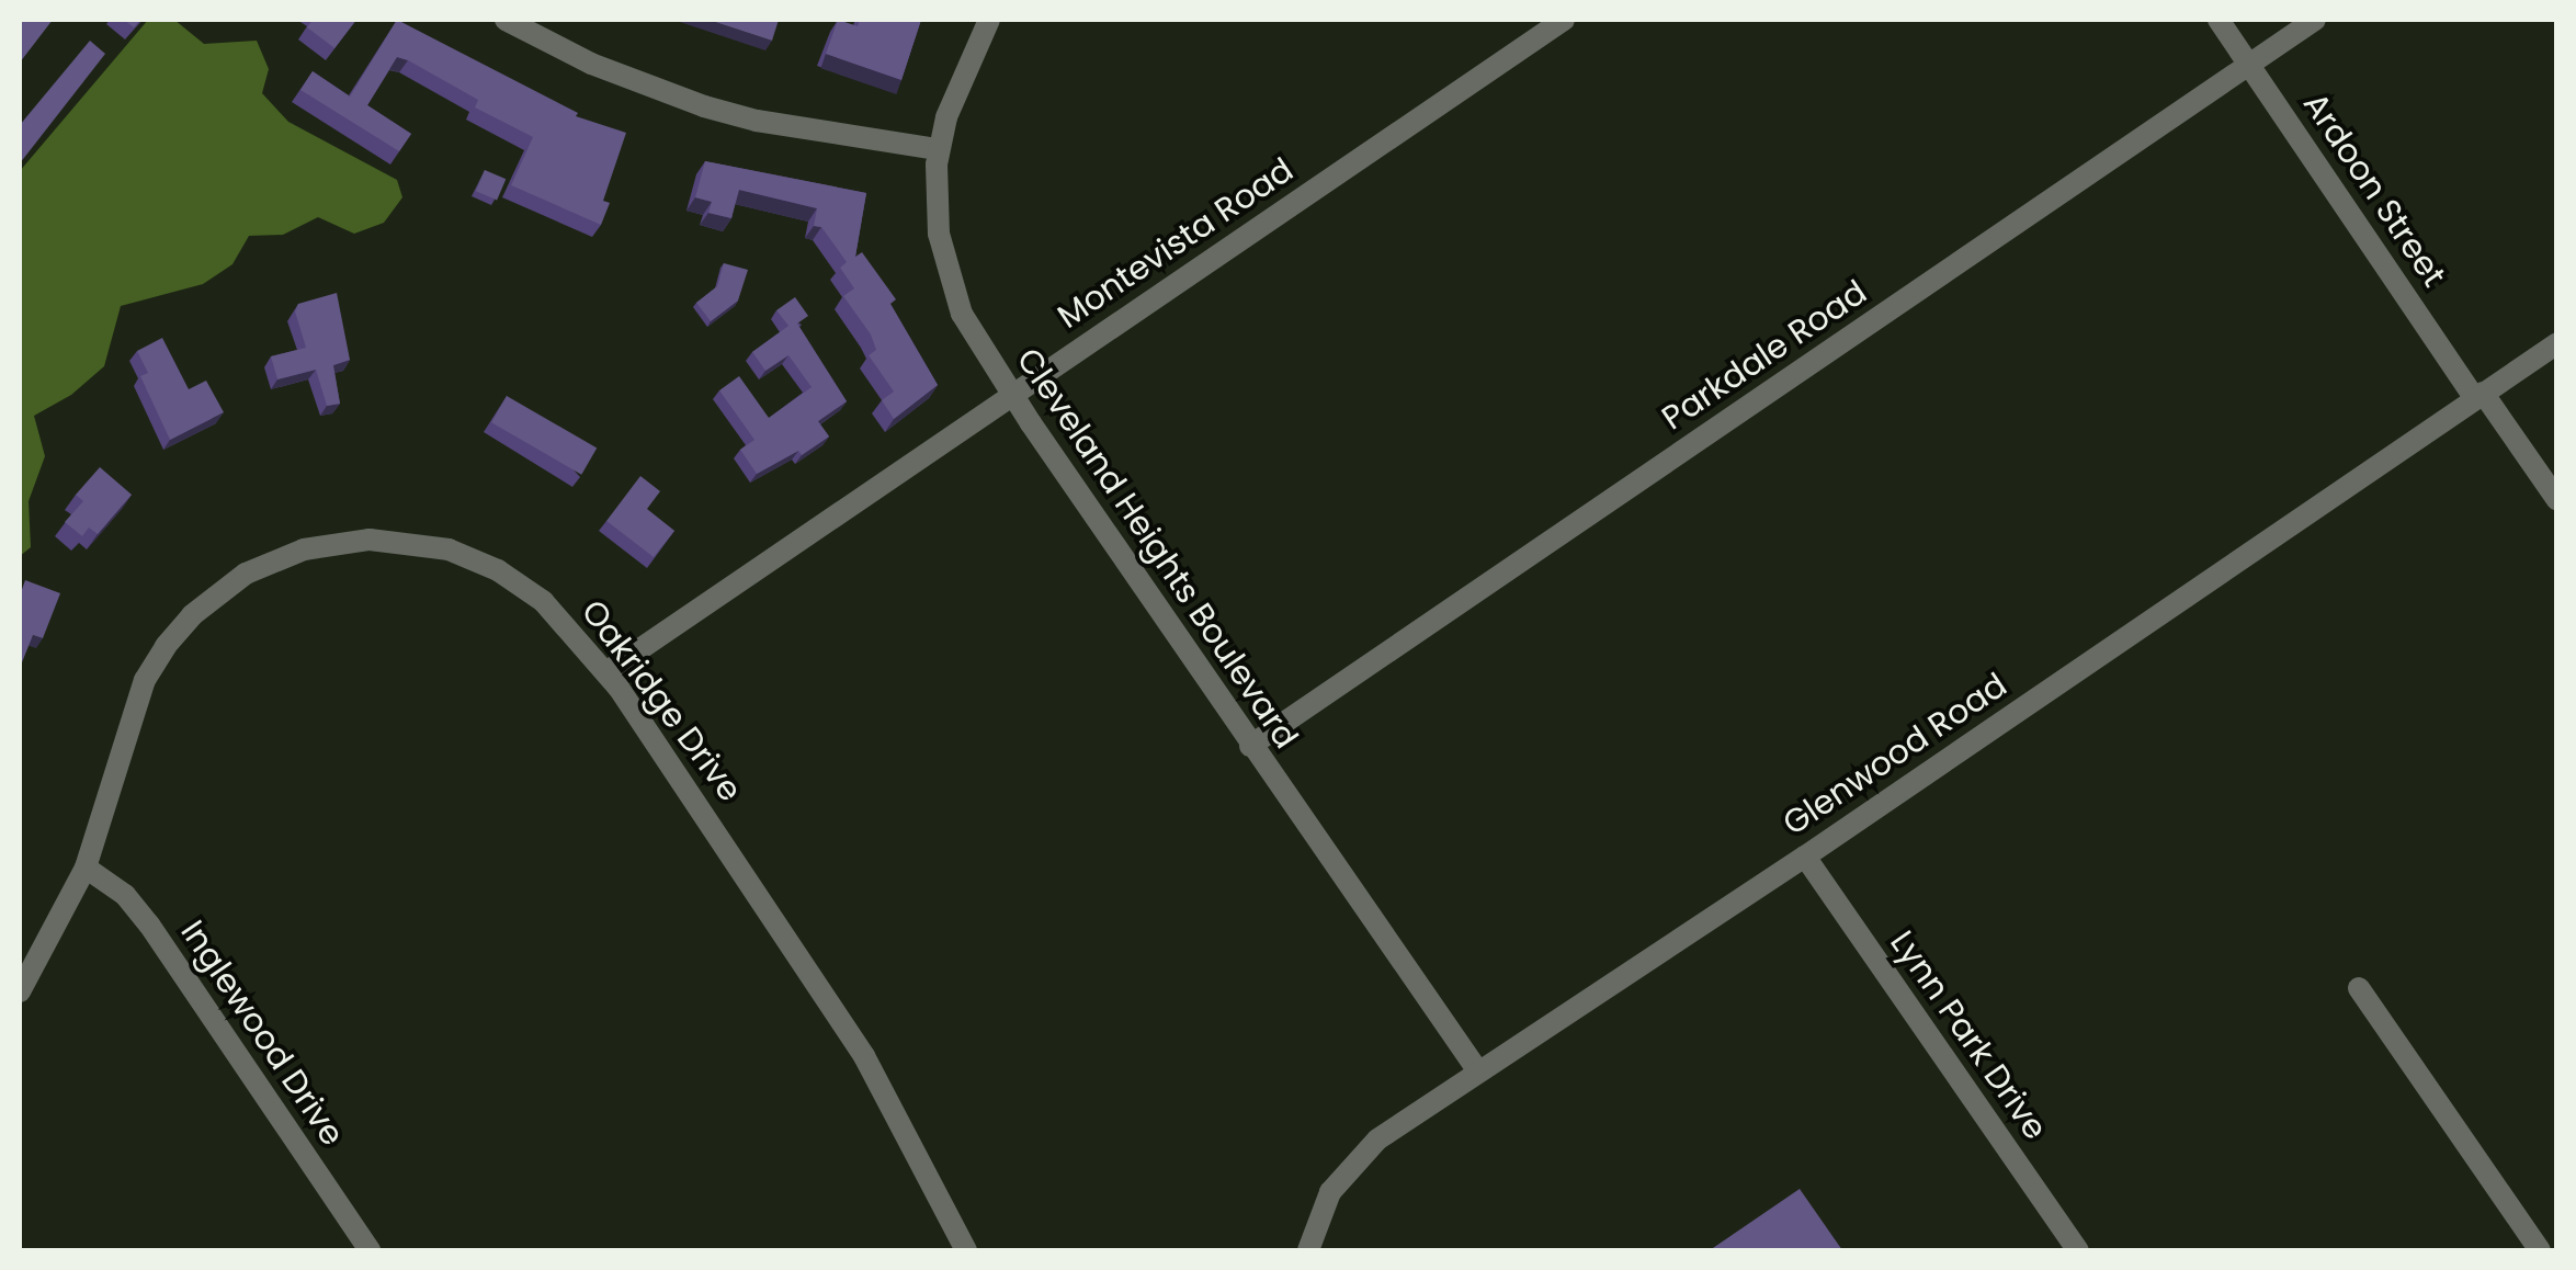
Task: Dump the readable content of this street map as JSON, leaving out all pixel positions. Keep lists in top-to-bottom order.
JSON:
{
  "streets": {
    "street": [
      "Ardoon Street",
      "Montevista Road",
      "Parkdale Road",
      "Cleveland Heights Boulevard",
      "Oakridge Drive",
      "Glenwood Road",
      "Inglewood Drive",
      "Lynn Park Drive"
    ]
  },
  "crossings": [
    ["Ardoon Street", "Parkdale Road"],
    ["Ardoon Street", "Glenwood Road"],
    ["Montevista Road", "Cleveland Heights Boulevard"],
    ["Montevista Road", "Oakridge Drive"],
    ["Parkdale Road", "Cleveland Heights Boulevard"],
    ["Cleveland Heights Boulevard", "Glenwood Road"],
    ["Oakridge Drive", "Inglewood Drive"],
    ["Glenwood Road", "Lynn Park Drive"]
  ]
}
